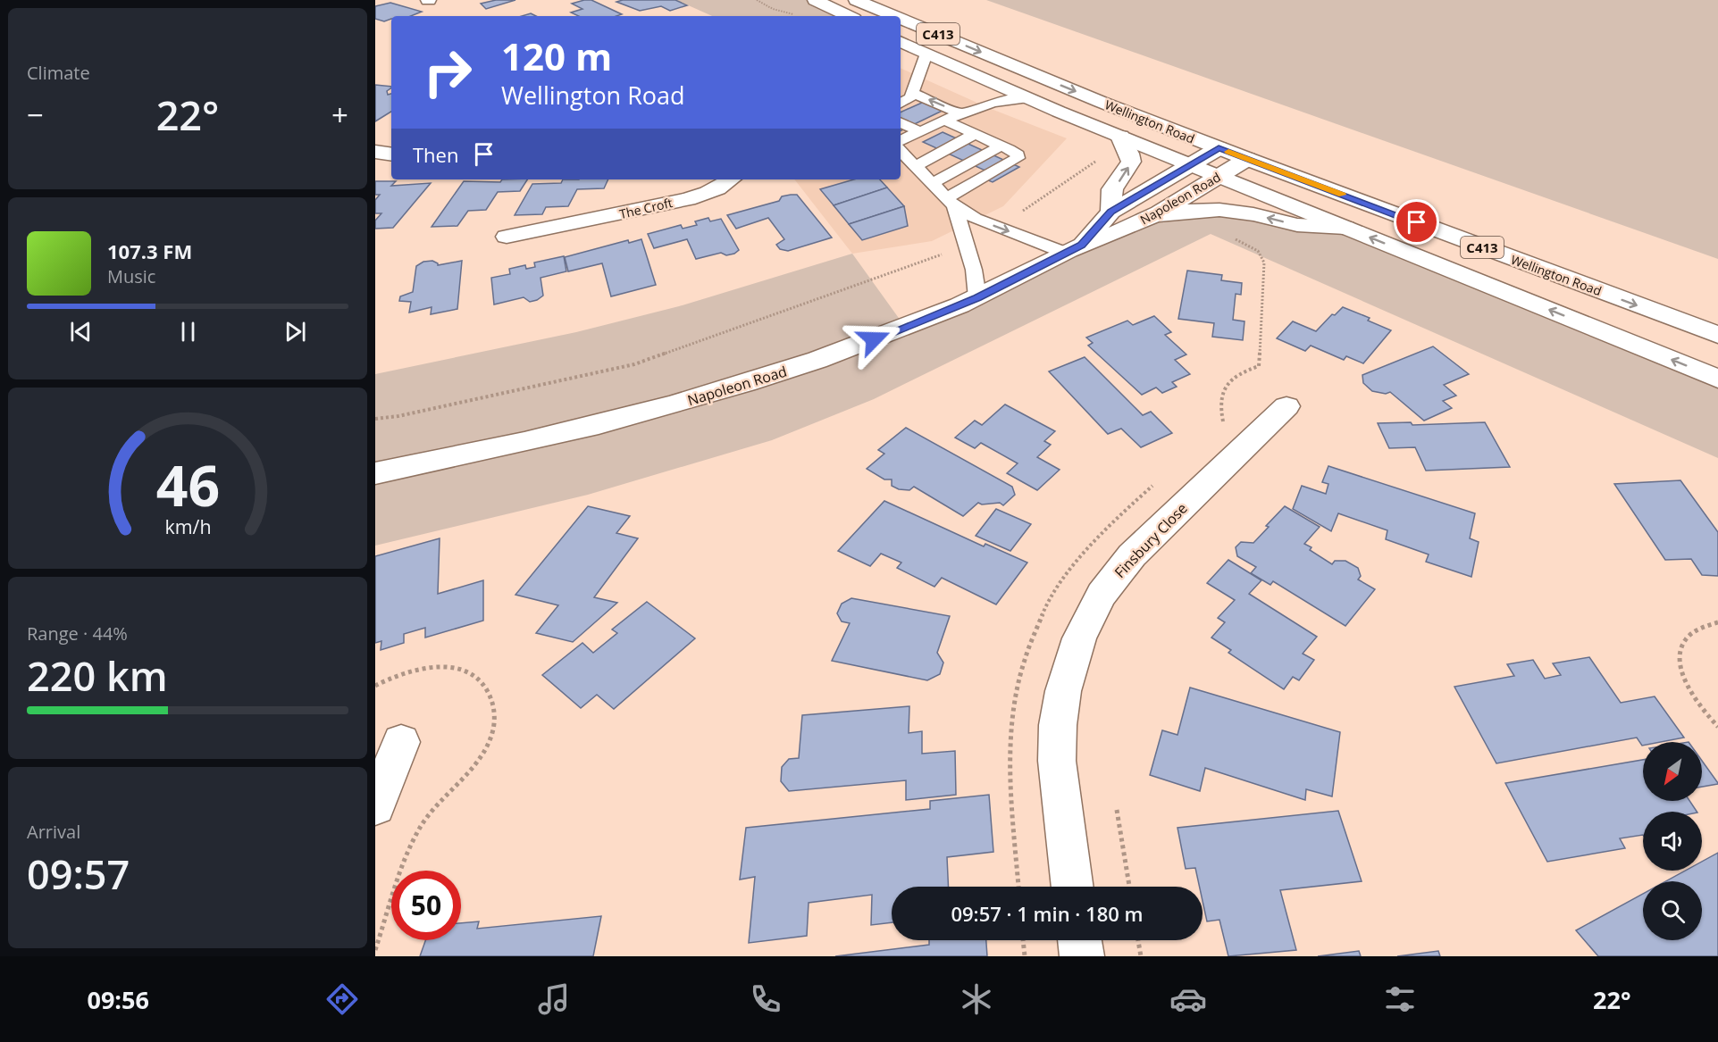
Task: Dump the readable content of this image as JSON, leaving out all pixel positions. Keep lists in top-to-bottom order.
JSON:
{
  "streets": {
    "main road": [
      "C413",
      "Wellington Road",
      "Napoleon Road",
      "The Croft",
      "Finsbury Close"
    ]
  },
  "crossings": [
    ["Wellington Road", "Napoleon Road"]
  ],
  "north": "bottom left",
  "page": {
    "tile": [
      "Climate",
      ["Range · 44%", "220 km"],
      ["Arrival", "09:57"]
    ],
    "turn": ["120 m", "Wellington Road"],
    "heat": ["−", "22°", "+"],
    "then": "Then",
    "song": ["107.3 FM", "Music"],
    "limit": "50",
    "trip": "09:57 · 1 min · 180 m",
    "tabs": ["09:56", "22°"],
    "gauge": ["46", "km/h"]
  }
}
